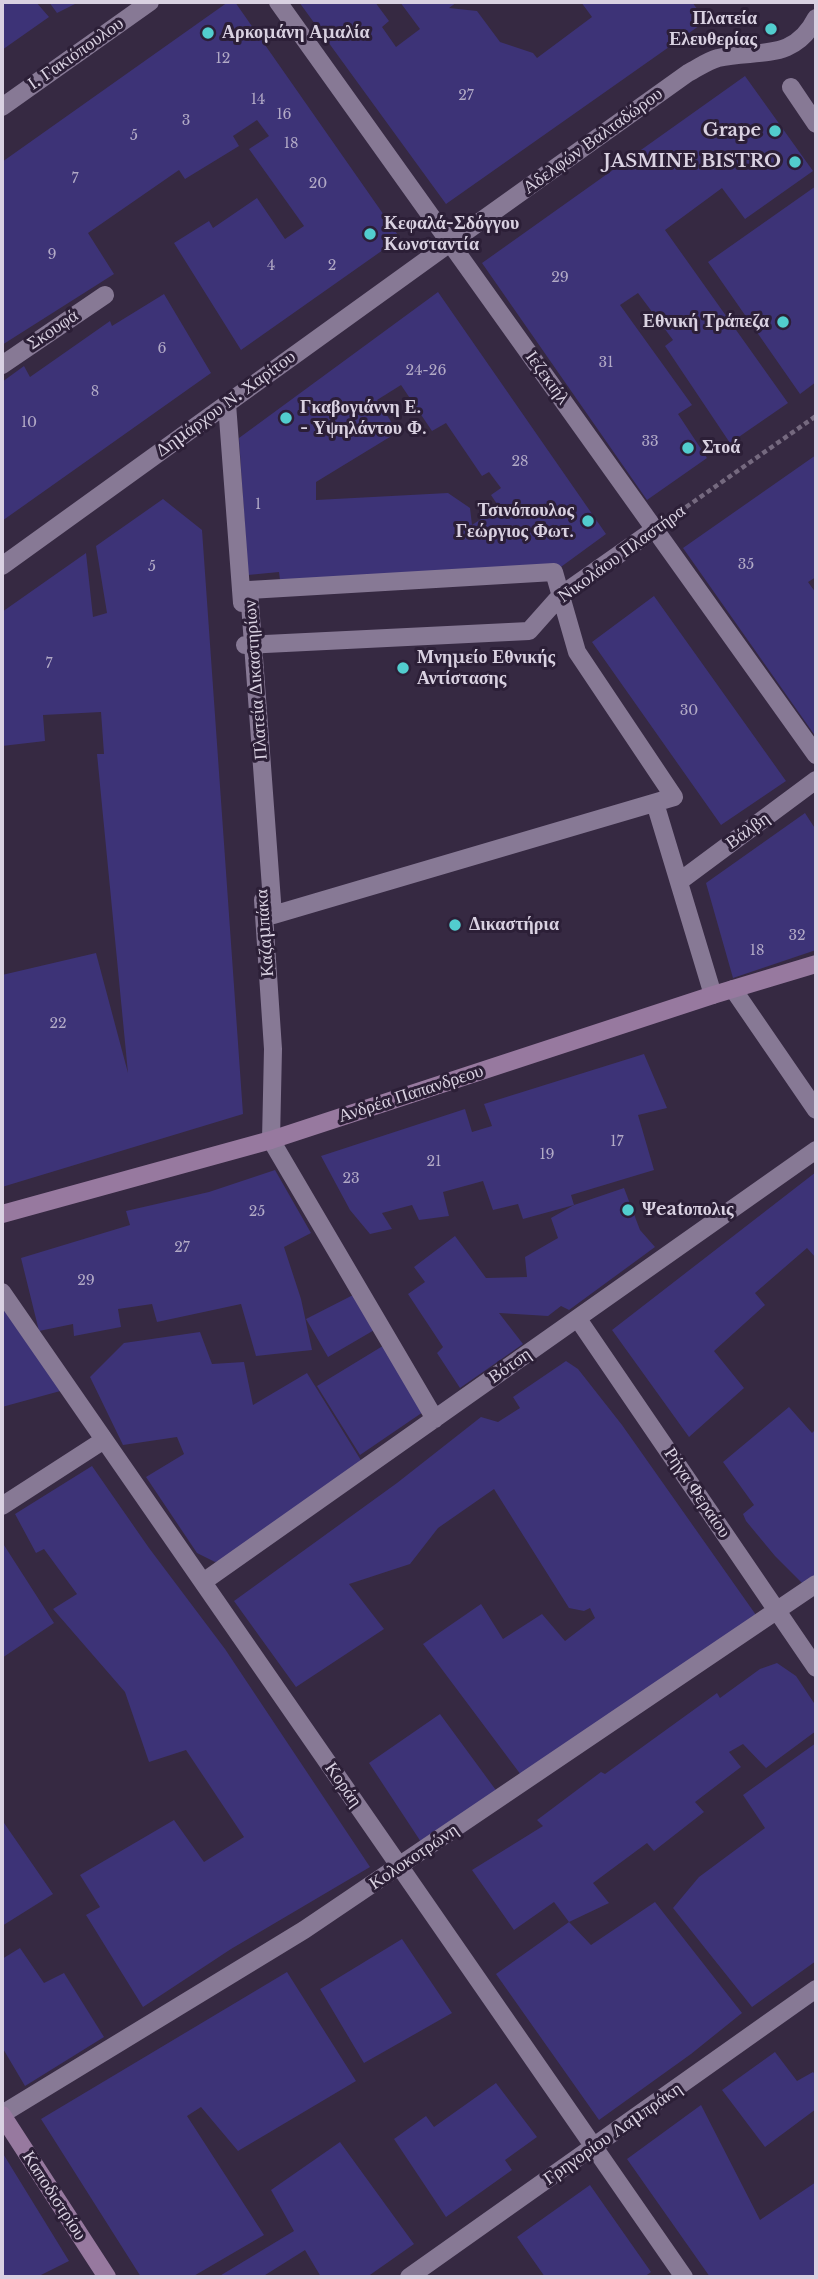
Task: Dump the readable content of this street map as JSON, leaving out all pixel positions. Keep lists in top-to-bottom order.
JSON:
{
  "streets": {
    "main road": ["Ανδρέα Παπανδρεου", "Καποδιστρίου"],
    "street": [
      "Ι. Γακιόπουλου",
      "Αδελφών Βαλταδώρου",
      "Σκουφά",
      "Ιεζεκιήλ",
      "Δημάρχου Ν. Χαρίτου",
      "Νικολάου Πλαστήρα",
      "Πλατεία Δικαστηρίων",
      "Βάλβη",
      "Καζαμπάκα",
      "Βότση",
      "Ρήγα Φεραίου",
      "Κοράη",
      "Κολοκοτρώνη",
      "Γρηγορίου Λαμπράκη"
    ]
  },
  "crossings": [
    ["Αδελφών Βαλταδώρου", "Ιεζεκιήλ"],
    ["Αδελφών Βαλταδώρου", "Δημάρχου Ν. Χαρίτου"],
    ["Ιεζεκιήλ", "Δημάρχου Ν. Χαρίτου"],
    ["Ιεζεκιήλ", "Νικολάου Πλαστήρα"],
    ["Δημάρχου Ν. Χαρίτου", "Καζαμπάκα"],
    ["Νικολάου Πλαστήρα", "Πλατεία Δικαστηρίων"],
    ["Νικολάου Πλαστήρα", "Καζαμπάκα"],
    ["Πλατεία Δικαστηρίων", "Καζαμπάκα"],
    ["Καζαμπάκα", "Ανδρέα Παπανδρεου"],
    ["Βότση", "Ρήγα Φεραίου"],
    ["Βότση", "Κοράη"],
    ["Ρήγα Φεραίου", "Κολοκοτρώνη"],
    ["Κοράη", "Κολοκοτρώνη"],
    ["Κοράη", "Γρηγορίου Λαμπράκη"],
    ["Κολοκοτρώνη", "Καποδιστρίου"]
  ],
  "places": [
    "Πλατεία Ελευθερίας",
    "Αρκομάνη Αμαλία",
    "Grape",
    "JASMINE BISTRO",
    "Κεφαλά-Σδόγγου Κωνσταντία",
    "Εθνική Τράπεζα",
    "Γκαβογιάννη Ε. - Υψηλάντου Φ.",
    "Στοά",
    "Τσινόπουλος Γεώργιος Φωτ.",
    "Μνημείο Εθνικής Αντίστασης",
    "Δικαστήρια",
    "Ψeatοπολις"
  ],
  "house_numbers": [
    "12",
    "27",
    "14",
    "16",
    "3",
    "5",
    "18",
    "7",
    "20",
    "9",
    "4",
    "2",
    "29",
    "6",
    "31",
    "24-26",
    "8",
    "10",
    "33",
    "28",
    "1",
    "35",
    "5",
    "7",
    "30",
    "32",
    "18",
    "22",
    "17",
    "19",
    "21",
    "23",
    "25",
    "27",
    "29"
  ]
}
